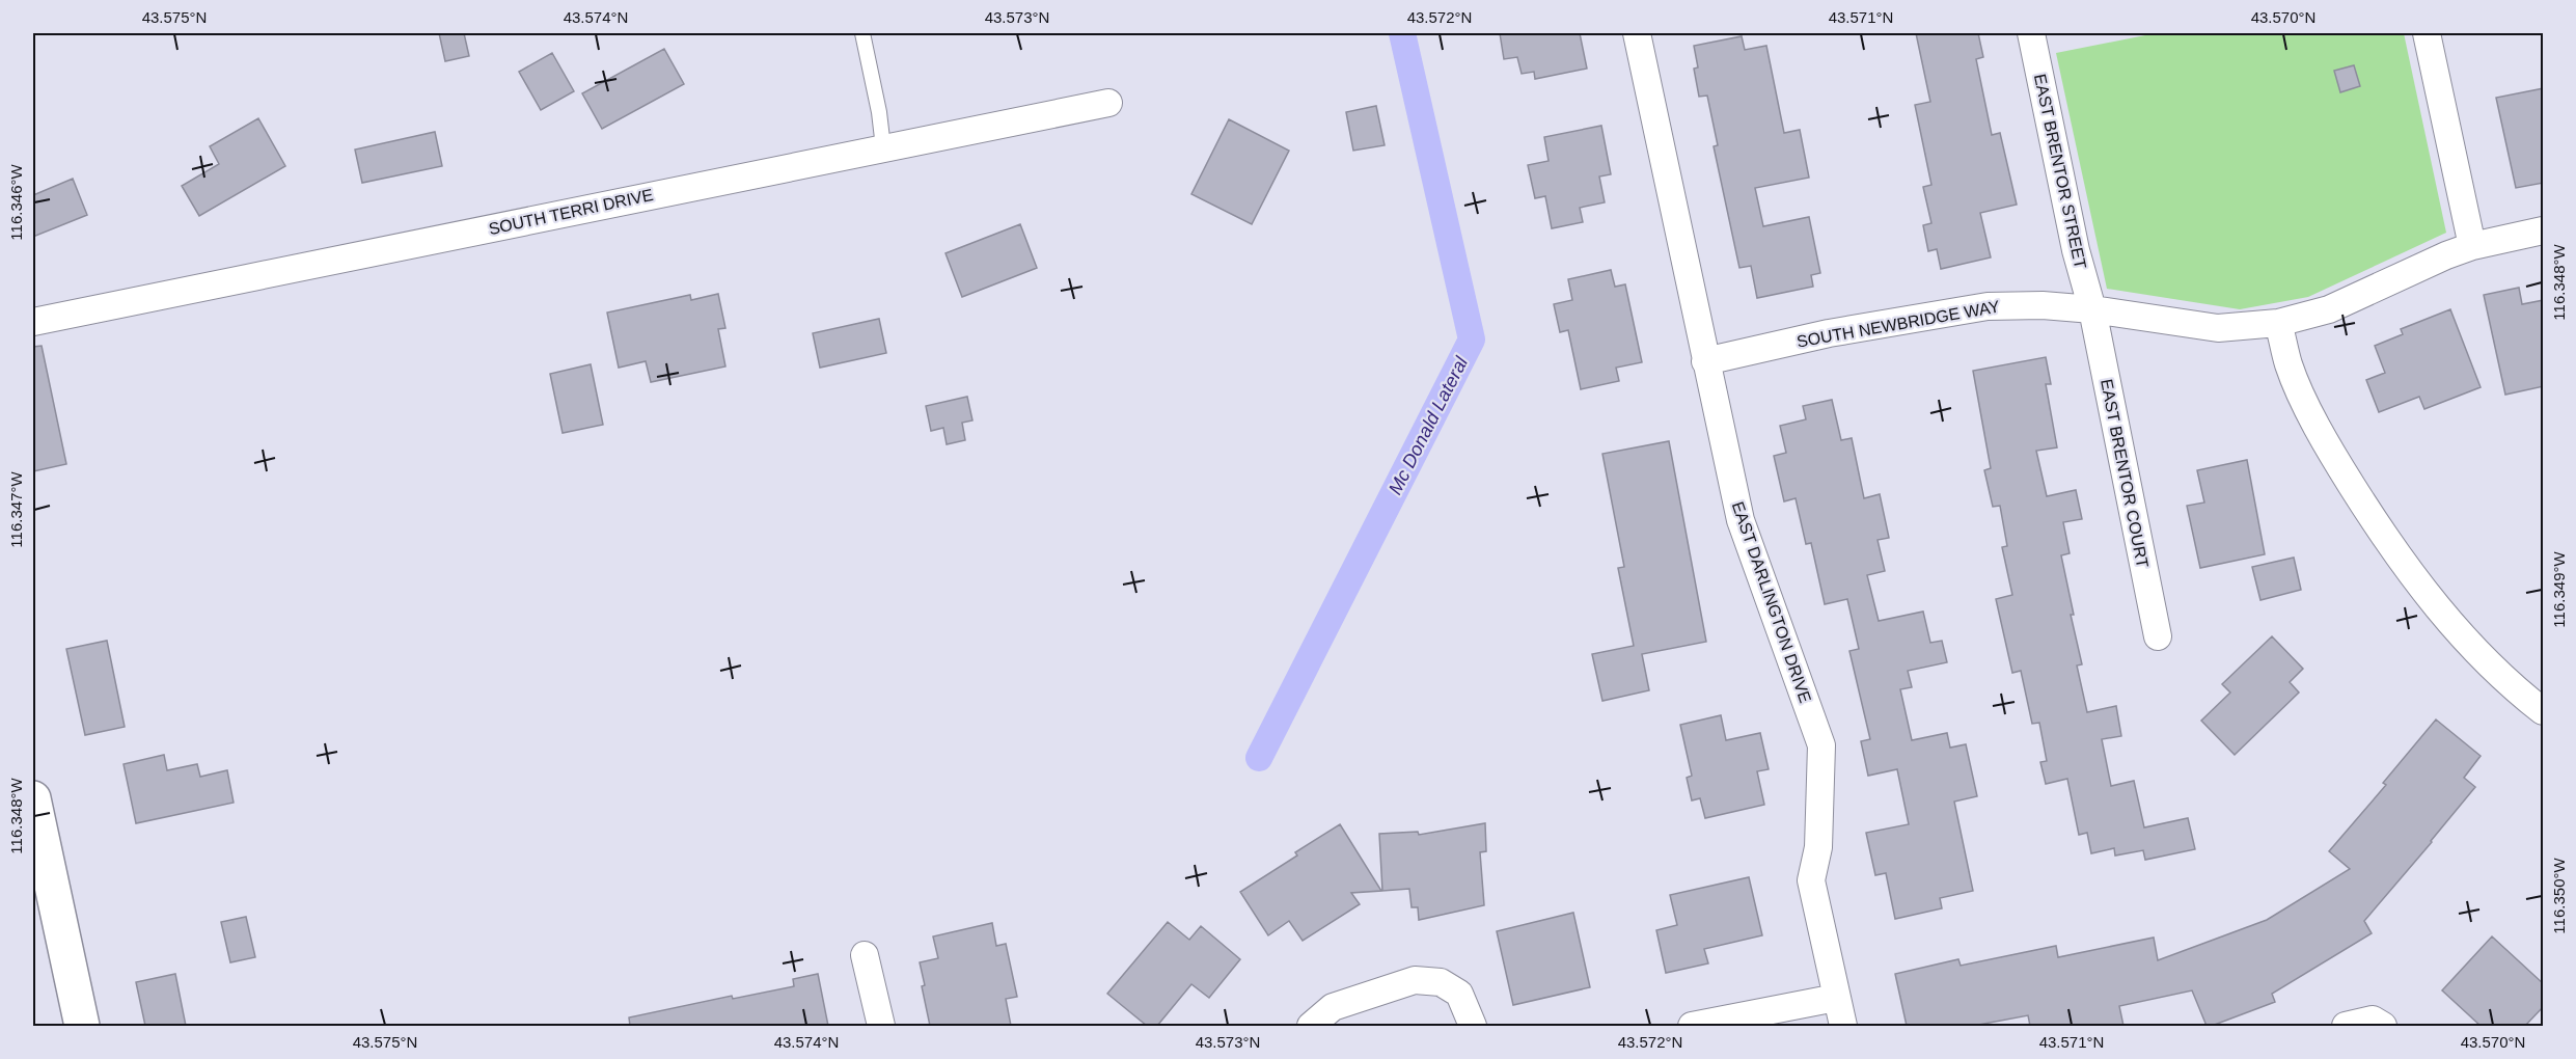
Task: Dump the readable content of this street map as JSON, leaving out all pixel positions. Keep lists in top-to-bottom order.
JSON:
{
  "streets": {
    "street": [
      "EAST BRENTOR STREET",
      "SOUTH TERRI DRIVE",
      "SOUTH NEWBRIDGE WAY",
      "EAST BRENTOR COURT",
      "EAST DARLINGTON DRIVE"
    ]
  },
  "crossings": [
    ["EAST BRENTOR STREET", "SOUTH NEWBRIDGE WAY"],
    ["EAST BRENTOR STREET", "EAST BRENTOR COURT"],
    ["SOUTH NEWBRIDGE WAY", "EAST BRENTOR COURT"],
    ["SOUTH NEWBRIDGE WAY", "EAST DARLINGTON DRIVE"]
  ],
  "water": ["Mc Donald Lateral"],
  "coordinates": [
    "43.575°N",
    "43.574°N",
    "43.573°N",
    "43.572°N",
    "43.571°N",
    "43.570°N",
    "116.346°W",
    "116.348°W",
    "116.347°W",
    "116.349°W",
    "116.350°W"
  ]
}
